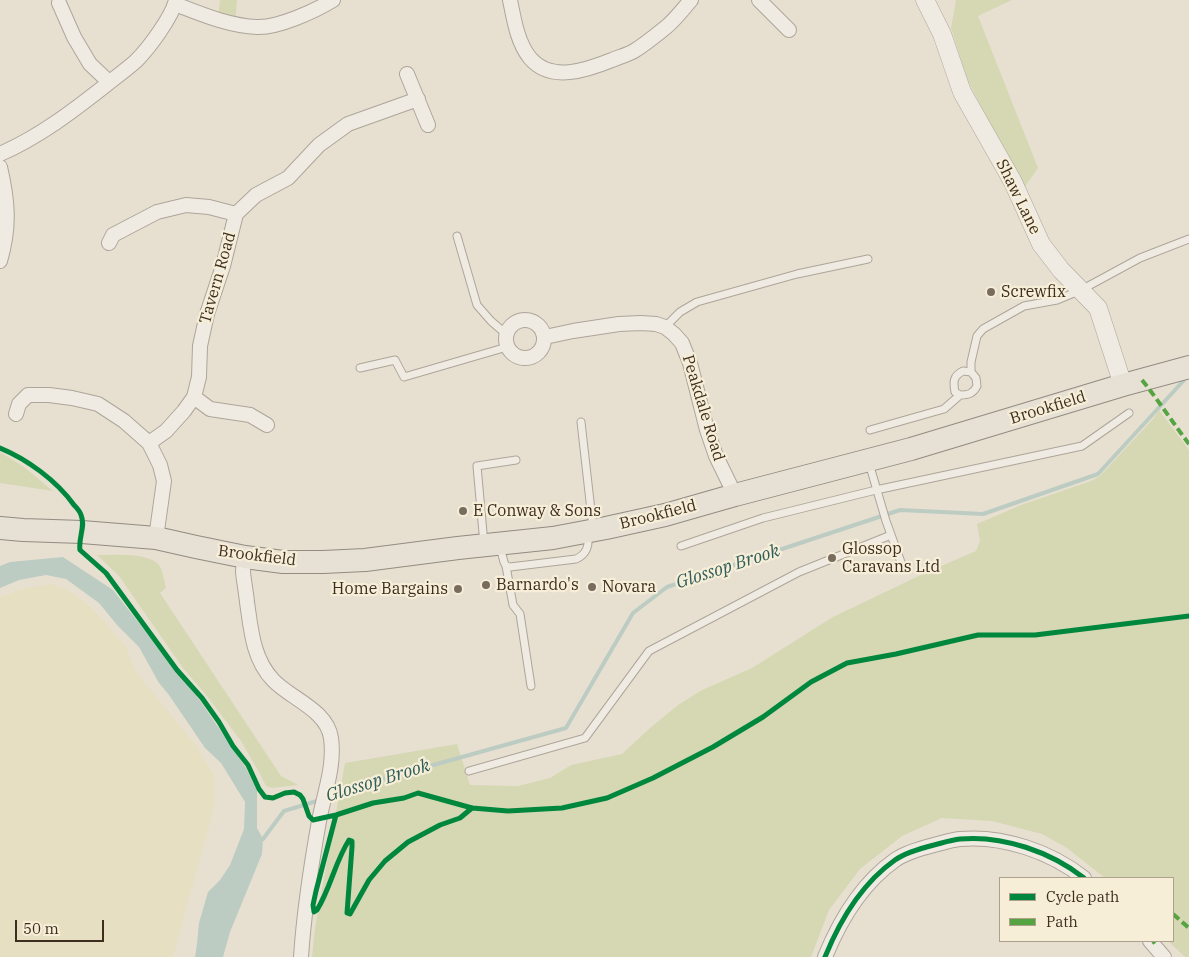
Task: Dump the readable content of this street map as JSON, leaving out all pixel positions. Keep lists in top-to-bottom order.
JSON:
{
  "streets": {
    "main road": ["Brookfield"],
    "street": ["Shaw Lane", "Tavern Road", "Peakdale Road"]
  },
  "crossings": [
    ["Shaw Lane", "Brookfield"],
    ["Peakdale Road", "Brookfield"]
  ],
  "water": ["Glossop Brook"],
  "places": [
    "Screwfix",
    "E Conway & Sons",
    "Glossop Caravans Ltd",
    "Barnardo's",
    "Novara",
    "Home Bargains"
  ],
  "legend": ["Cycle path", "Path"],
  "scale_bar": "50 m"
}
